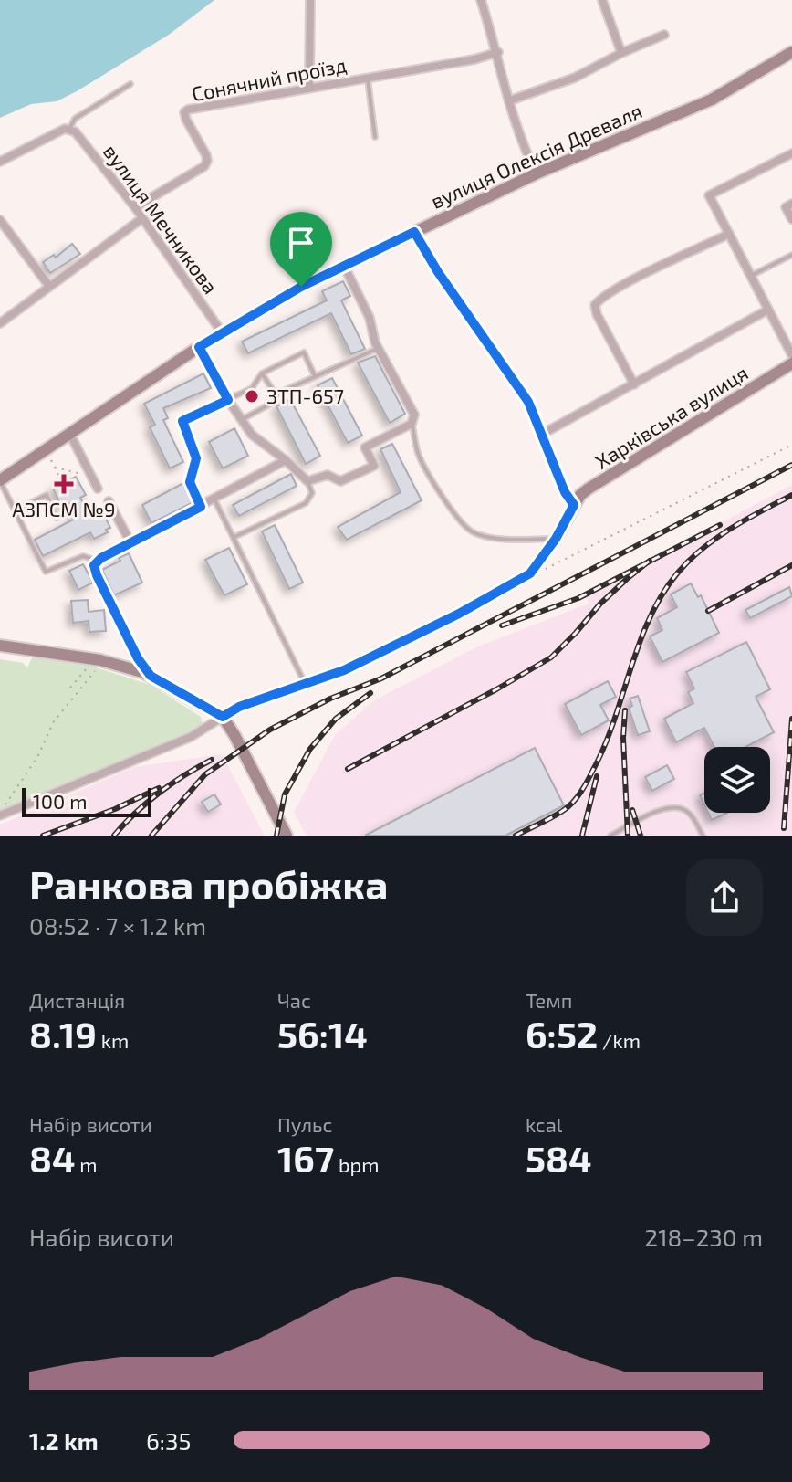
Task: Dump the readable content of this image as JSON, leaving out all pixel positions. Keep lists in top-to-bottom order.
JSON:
{
  "streets": {
    "street": [
      "Сонячний проїзд",
      "вулиця Олексія Древаля",
      "вулиця Мечникова",
      "Харківська вулиця"
    ]
  },
  "crossings": [
    ["Сонячний проїзд", "вулиця Мечникова"],
    ["вулиця Олексія Древаля", "вулиця Мечникова"]
  ],
  "places": {
    "other": ["ЗТП-657"],
    "health": ["АЗПСМ №9"]
  },
  "scale_bar": "100 m",
  "page": {
    "scale": "100 m",
    "heading": ["Ранкова пробіжка", "08:52 · 7 × 1.2 km"],
    "stats": [
      ["Дистанція", "8.19 km"],
      ["Час", "56:14"],
      ["Темп", "6:52 /km"],
      ["Набір висоти", "84 m"],
      ["Пульс", "167 bpm"],
      ["kcal", "584"]
    ],
    "chart": ["Набір висоти", "218–230 m"],
    "list": [
      {
        "name": "1.2 km",
        "note": "6:35"
      }
    ]
  }
}
